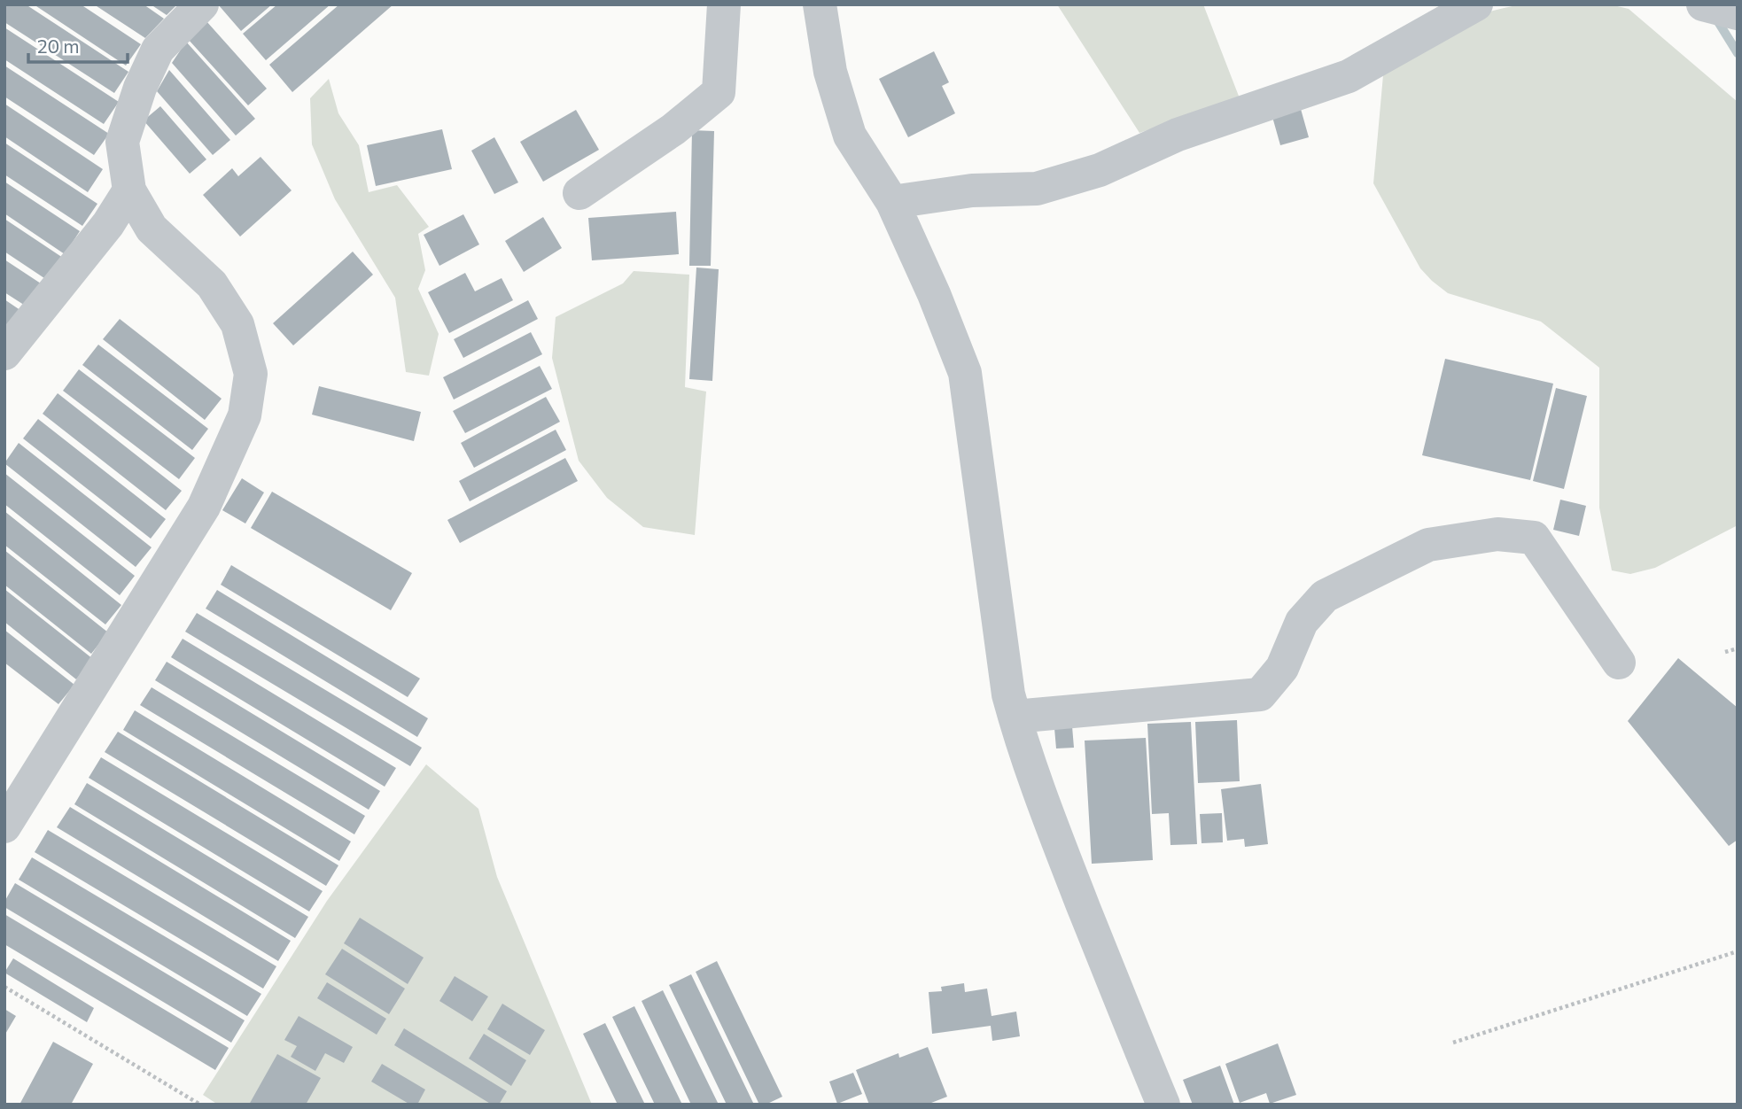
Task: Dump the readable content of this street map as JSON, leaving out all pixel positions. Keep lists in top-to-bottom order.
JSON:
{
  "scale_bar": "20 m"
}
